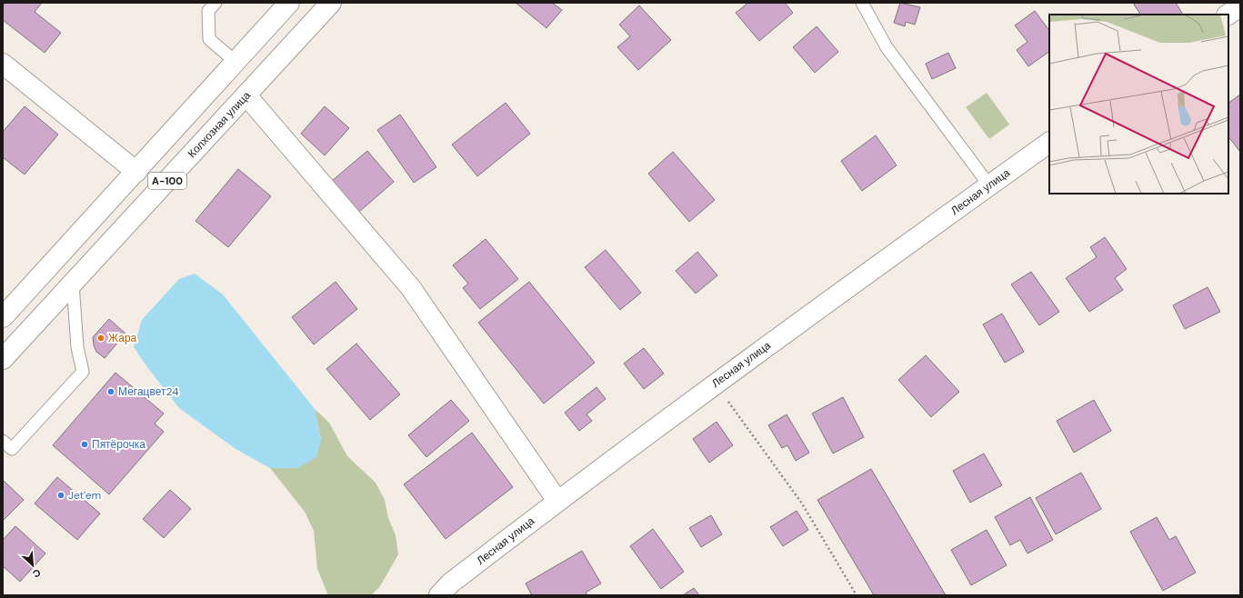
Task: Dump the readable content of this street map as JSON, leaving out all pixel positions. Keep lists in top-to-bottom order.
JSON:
{
  "streets": {
    "street": ["Колхозная улица", "А-100", "Лесная улица"]
  },
  "places": [
    "Жара",
    "Мегацвет24",
    "Пятёрочка",
    "Jet'em"
  ],
  "north": "bottom right"
}
